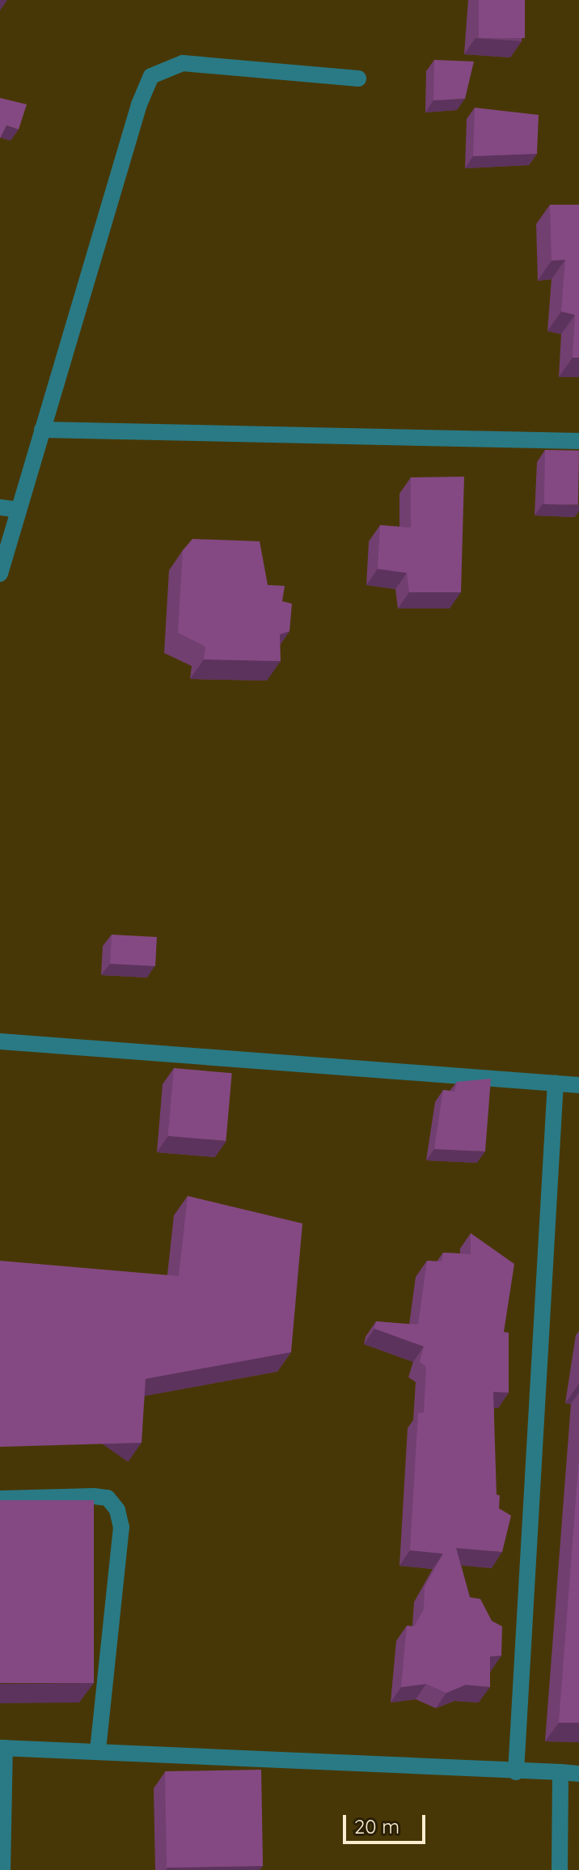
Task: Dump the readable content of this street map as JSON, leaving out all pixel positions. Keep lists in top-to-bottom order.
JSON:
{
  "scale_bar": "20 m"
}
